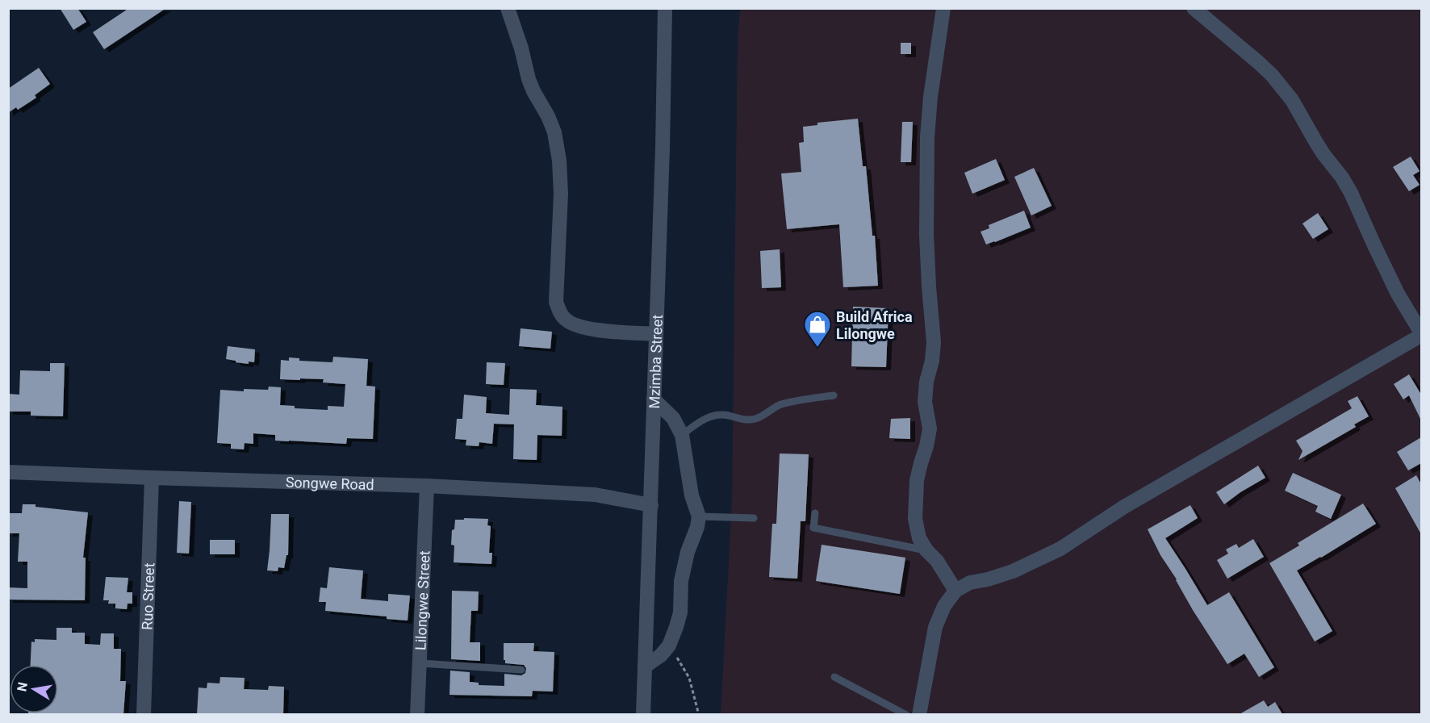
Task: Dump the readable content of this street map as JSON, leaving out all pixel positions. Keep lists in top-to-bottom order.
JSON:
{
  "streets": {
    "street": [
      "Mzimba Street",
      "Songwe Road",
      "Ruo Street",
      "Lilongwe Street"
    ]
  },
  "crossings": [
    ["Mzimba Street", "Songwe Road"],
    ["Songwe Road", "Ruo Street"],
    ["Songwe Road", "Lilongwe Street"]
  ],
  "places": {
    "shop": ["Build Africa Lilongwe"]
  },
  "north": "left"
}
